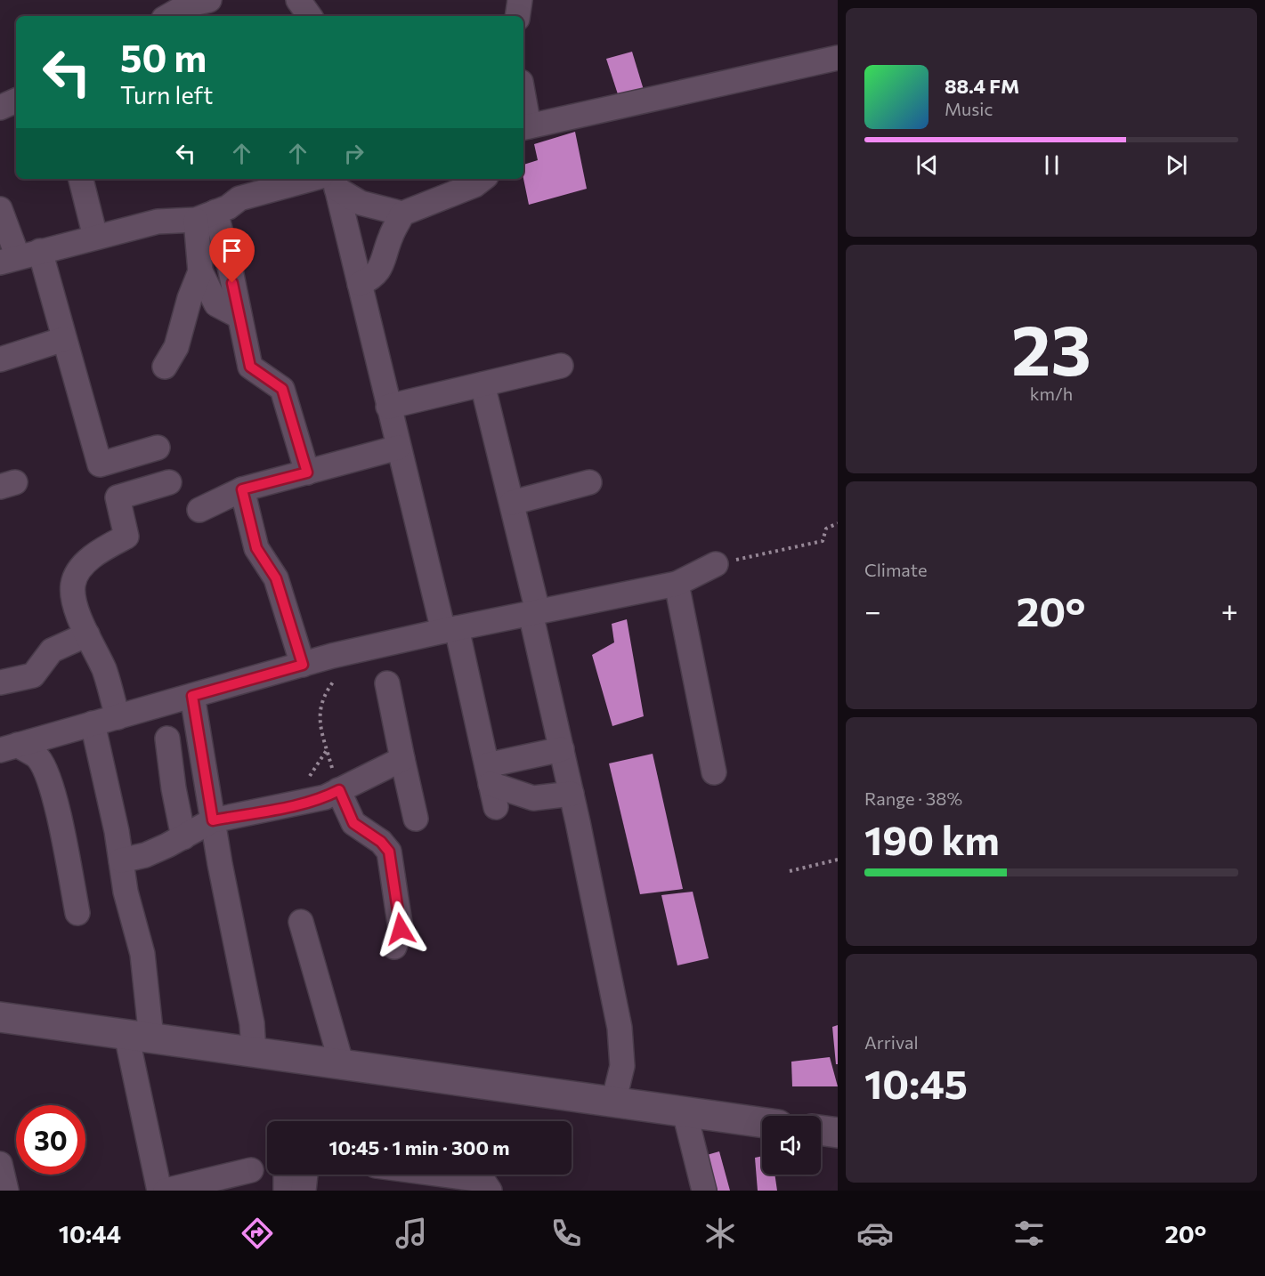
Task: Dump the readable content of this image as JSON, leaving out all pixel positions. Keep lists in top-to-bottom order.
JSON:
{
  "page": {
    "turn": ["50 m", "Turn left"],
    "song": ["88.4 FM", "Music"],
    "tile": [
      ["23", "km/h"],
      "Climate",
      ["Range · 38%", "190 km"],
      ["Arrival", "10:45"]
    ],
    "heat": ["−", "20°", "+"],
    "limit": "30",
    "trip": "10:45 · 1 min · 300 m",
    "tabs": ["10:44", "20°"]
  }
}
